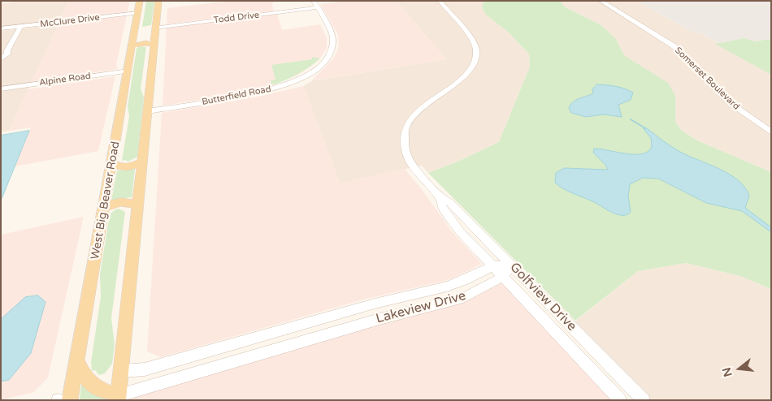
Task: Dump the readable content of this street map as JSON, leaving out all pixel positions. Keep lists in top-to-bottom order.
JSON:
{
  "streets": {
    "main road": ["West Big Beaver Road"],
    "street": [
      "Todd Drive",
      "McClure Drive",
      "Somerset Boulevard",
      "Alpine Road",
      "Butterfield Road",
      "Golfview Drive",
      "Lakeview Drive"
    ]
  },
  "crossings": [
    ["Todd Drive", "Butterfield Road"],
    ["McClure Drive", "West Big Beaver Road"],
    ["Alpine Road", "West Big Beaver Road"],
    ["Golfview Drive", "Lakeview Drive"]
  ],
  "north": "left"
}
